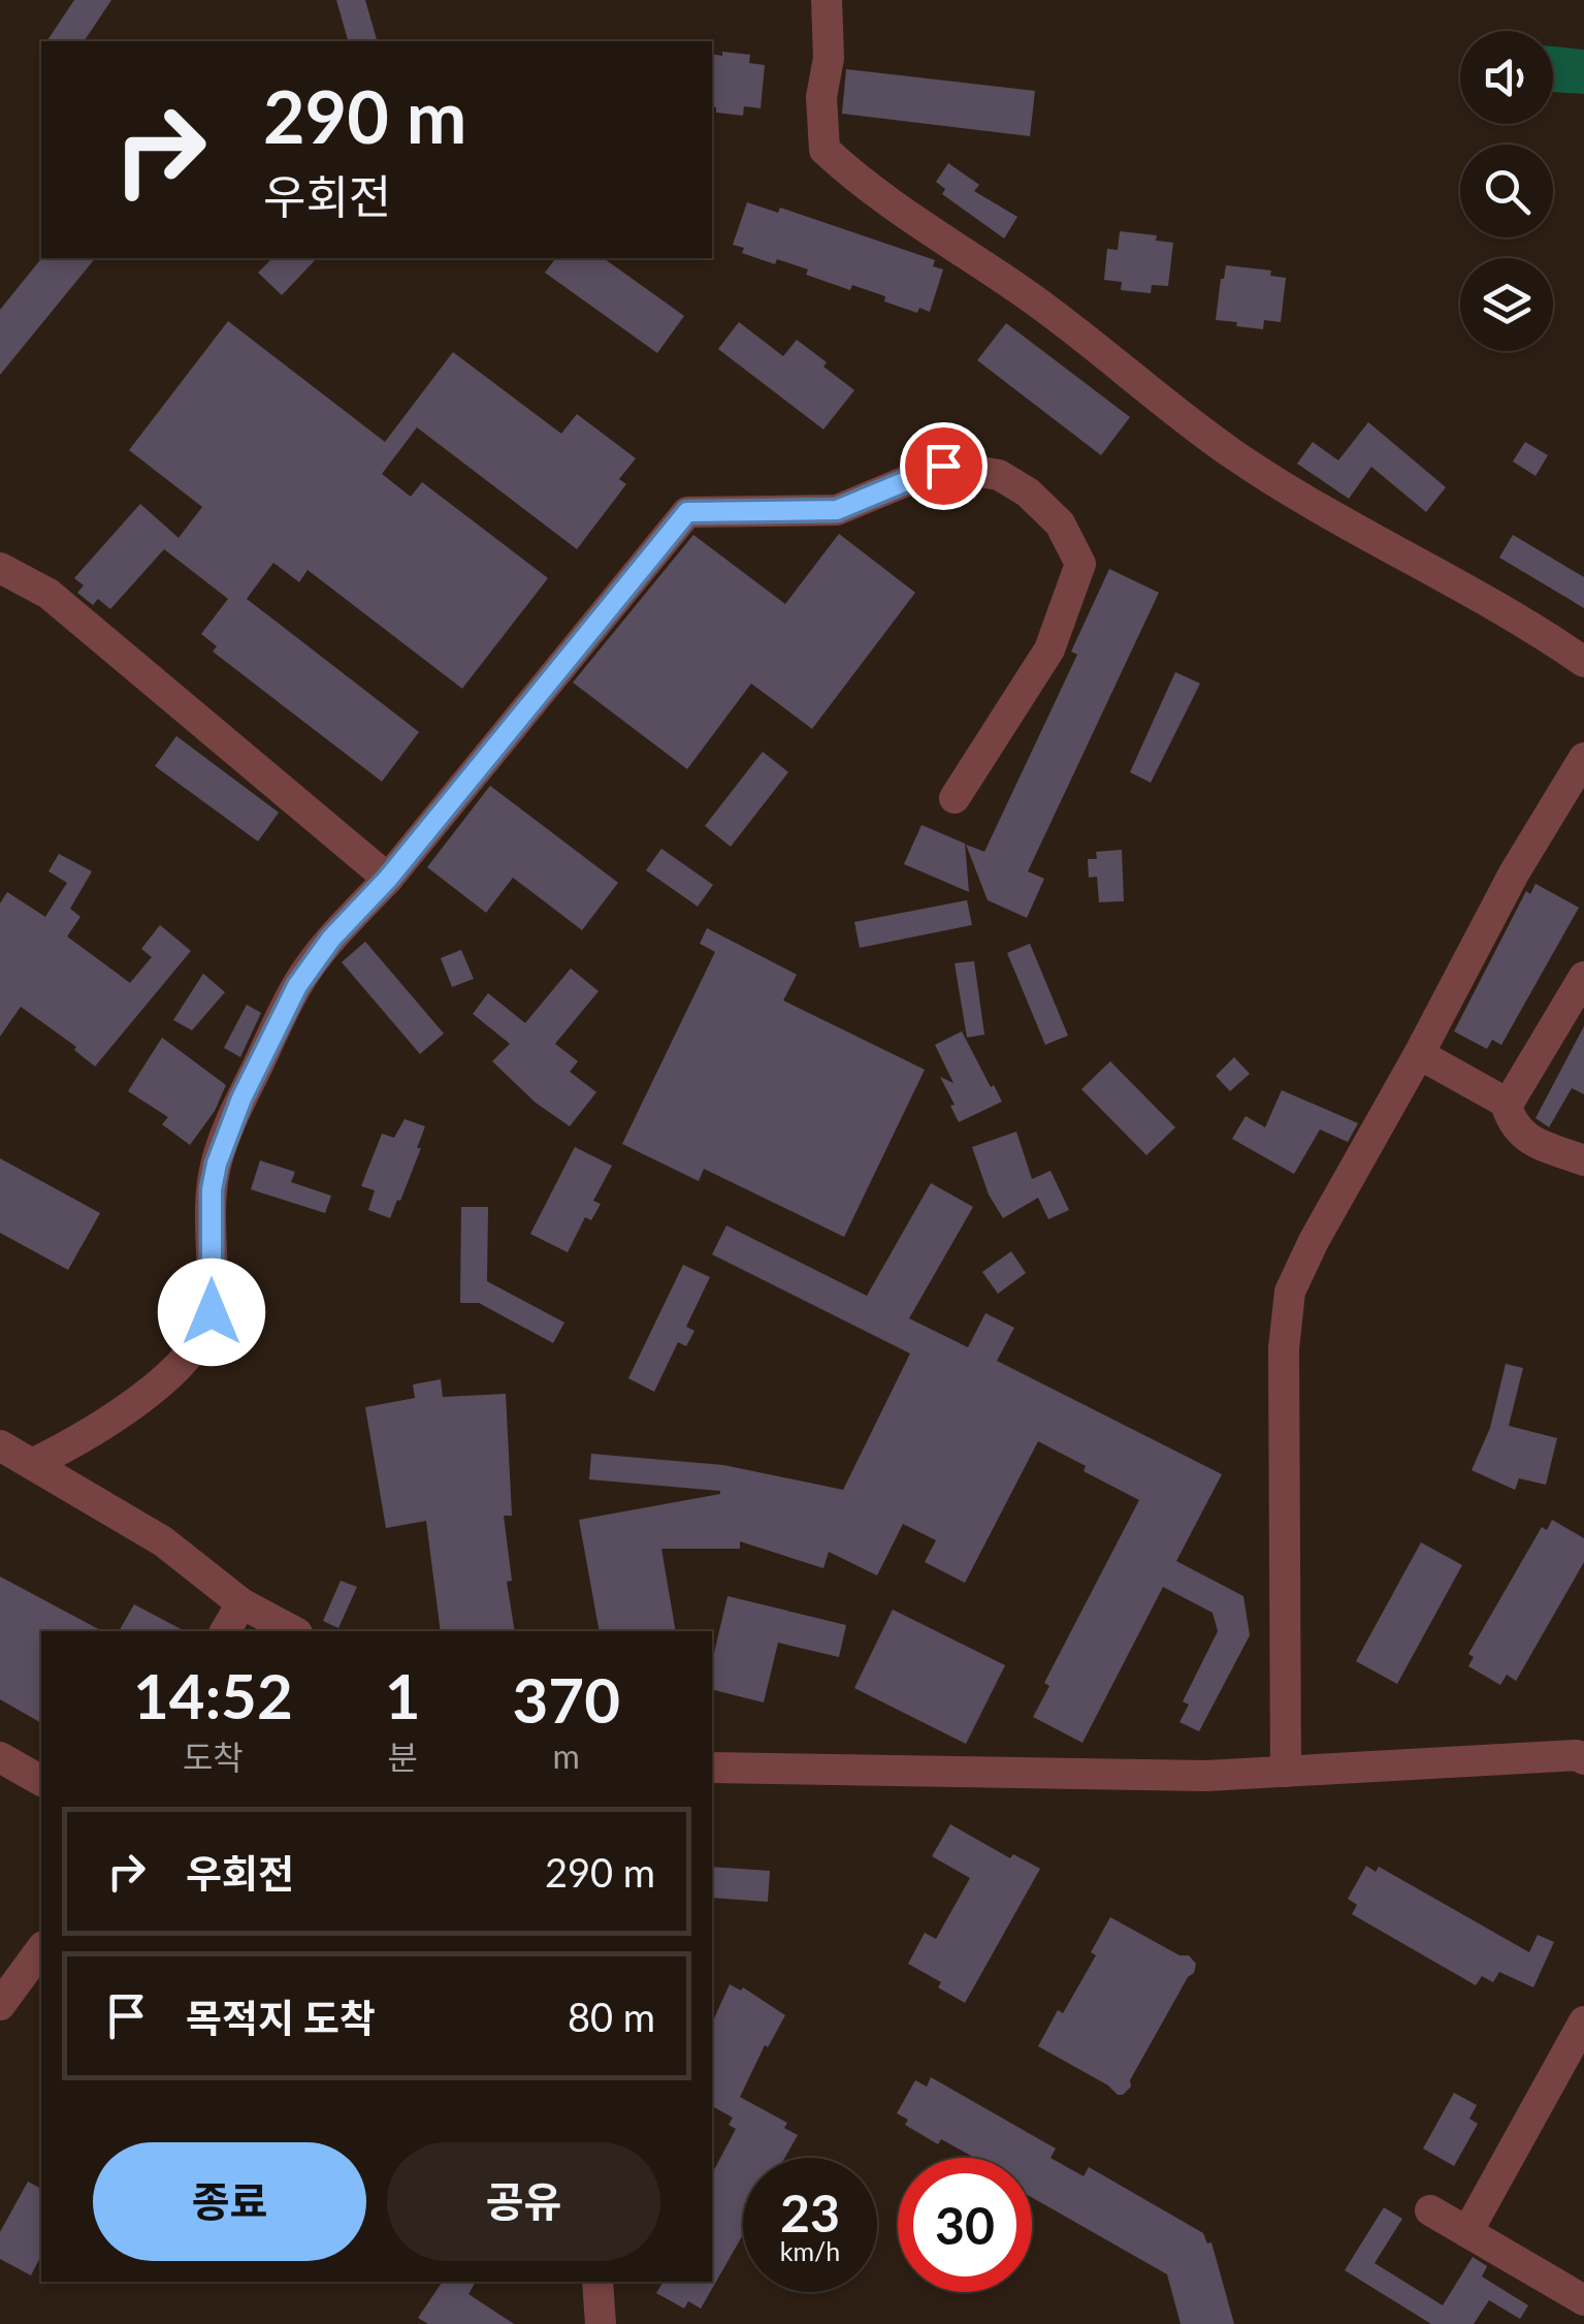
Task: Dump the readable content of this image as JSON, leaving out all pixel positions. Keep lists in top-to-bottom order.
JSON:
{
  "page": {
    "turn": ["290 m", "우회전"],
    "eta": [
      "14:52",
      "도착",
      "1",
      "분",
      "370",
      "m"
    ],
    "list": [
      {
        "name": "우회전",
        "value": "290 m"
      },
      {
        "name": "목적지 도착",
        "value": "80 m"
      }
    ],
    "buttons": ["종료", "공유"],
    "speed": "23 km/h",
    "limit": "30"
  }
}
